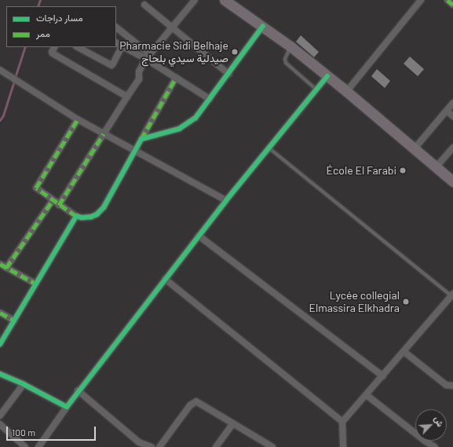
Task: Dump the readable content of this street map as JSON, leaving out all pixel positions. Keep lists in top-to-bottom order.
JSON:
{
  "places": ["Pharmacie Sidi Belhaje صيدلية سيدي بلحاج", "École El Farabi", "Lycée collegial Elmassira Elkhadra"],
  "legend": ["مسار دراجات", "ممر"],
  "scale_bar": "100 m",
  "north": "top right"
}
